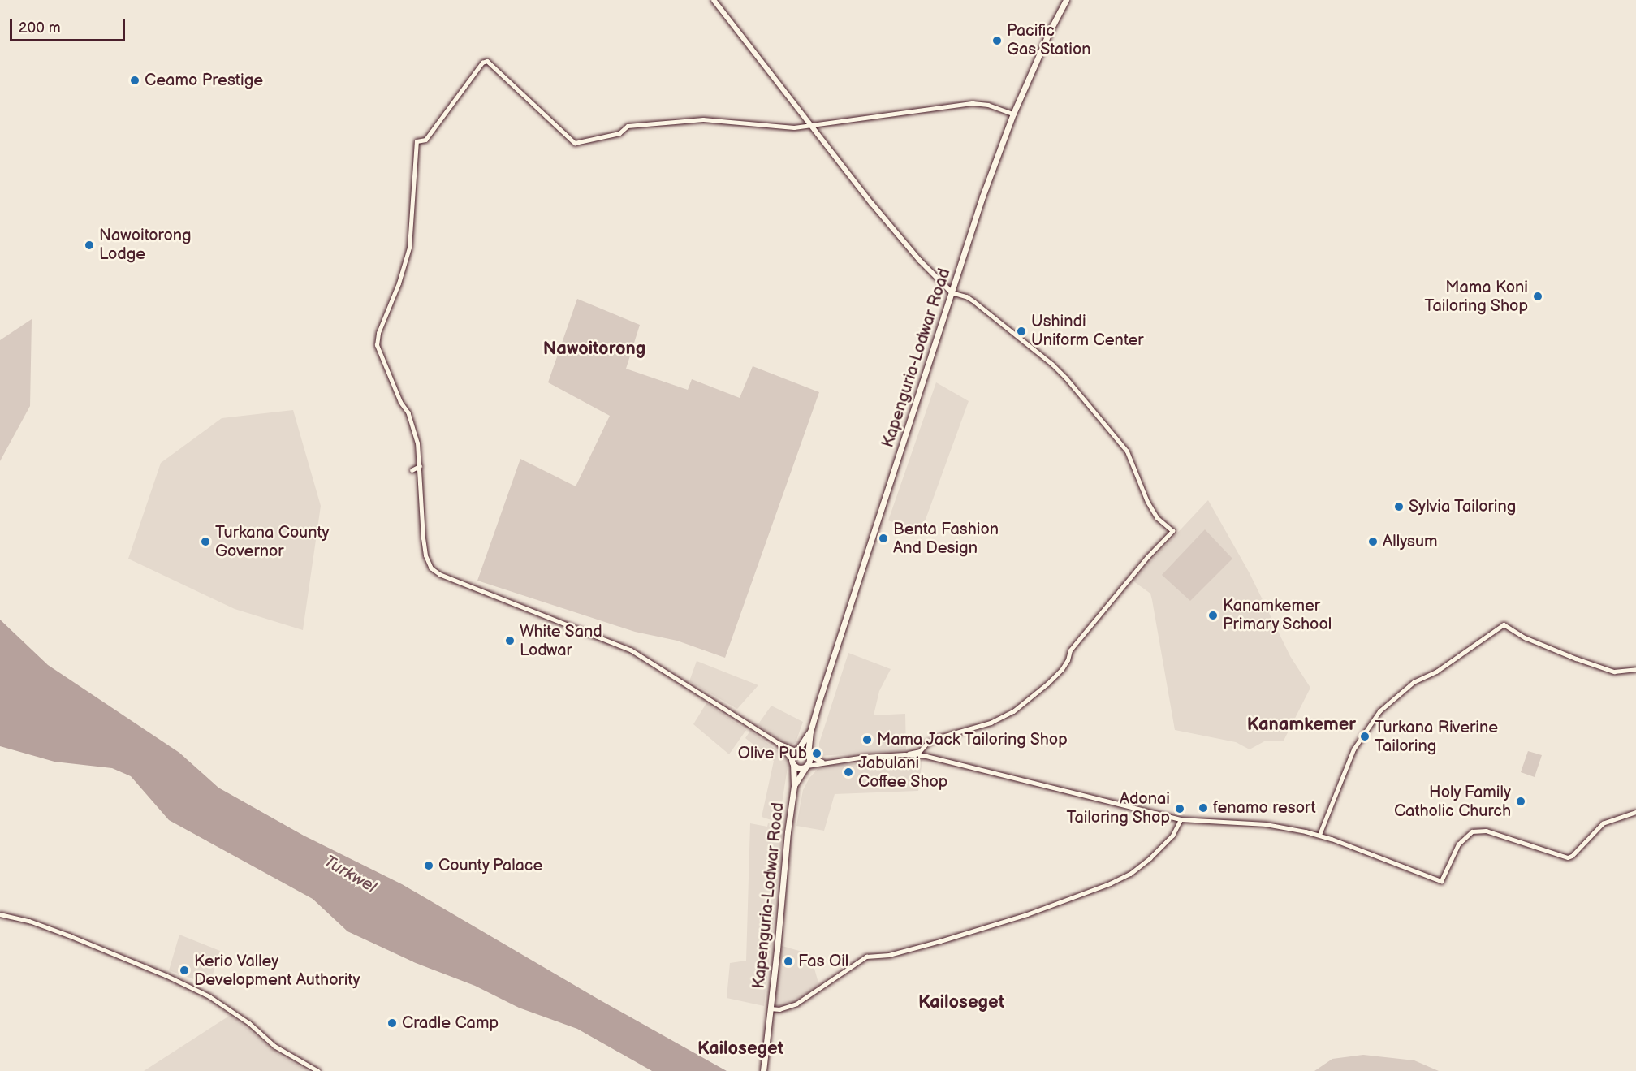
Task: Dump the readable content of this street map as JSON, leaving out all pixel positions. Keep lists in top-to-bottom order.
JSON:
{
  "streets": {
    "highway": ["Kapenguria-Lodwar Road"]
  },
  "districts": [
    "Nawoitorong",
    "Kanamkemer",
    "Kailoseget",
    "Kailoseget"
  ],
  "water": ["Turkwel"],
  "places": [
    "Pacific Gas Station",
    "Ceamo Prestige",
    "Nawoitorong Lodge",
    "Mama Koni Tailoring Shop",
    "Ushindi Uniform Center",
    "Sylvia Tailoring",
    "Benta Fashion And Design",
    "Turkana County Governor",
    "Allysum",
    "Kanamkemer Primary School",
    "White Sand Lodwar",
    "Turkana Riverine Tailoring",
    "Mama Jack Tailoring Shop",
    "Olive Pub",
    "Jabulani Coffee Shop",
    "Holy Family Catholic Church",
    "fenamo resort",
    "Adonai Tailoring Shop",
    "County Palace",
    "Fas Oil",
    "Kerio Valley Development Authority",
    "Cradle Camp"
  ],
  "scale_bar": "200 m"
}
